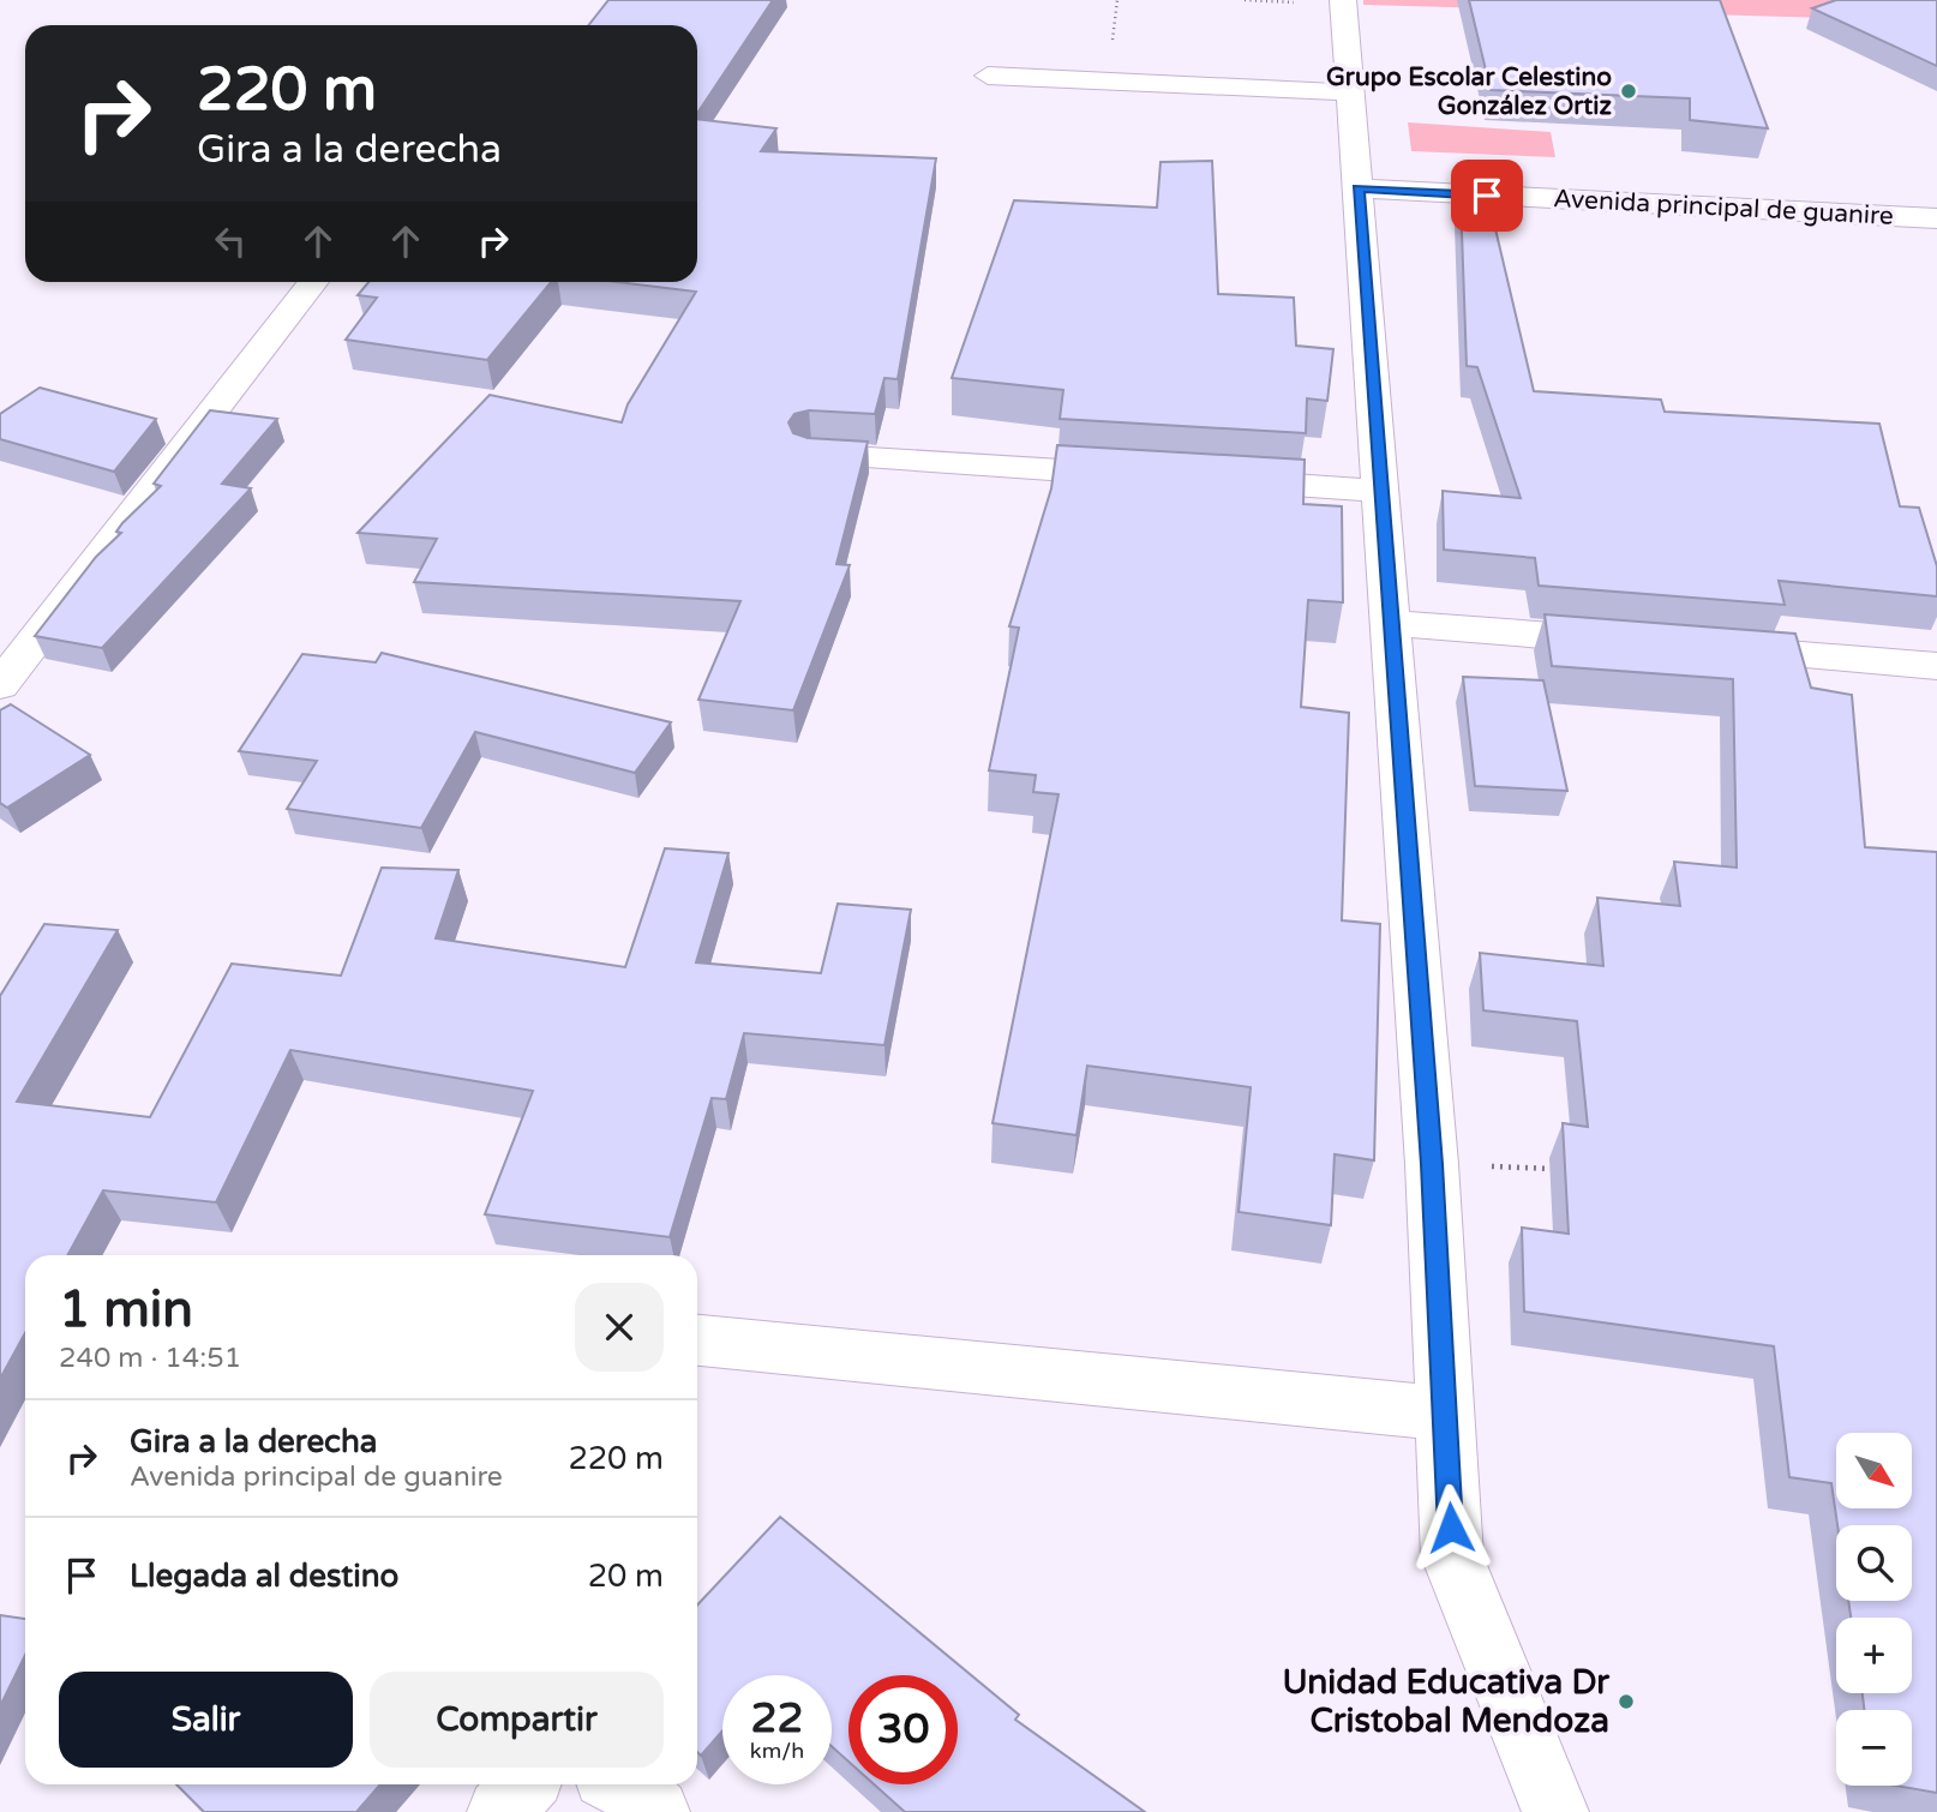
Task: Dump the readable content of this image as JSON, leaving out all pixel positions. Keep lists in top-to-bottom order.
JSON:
{
  "streets": {
    "street": ["Avenida principal de guanire"]
  },
  "places": ["Grupo Escolar Celestino González Ortiz", "Unidad Educativa Dr Cristobal Mendoza"],
  "north": "bottom right",
  "page": {
    "turn": ["220 m", "Gira a la derecha"],
    "heading": ["1 min", "240 m · 14:51"],
    "list": [
      {
        "name": "Gira a la derecha",
        "note": "Avenida principal de guanire",
        "value": "220 m"
      },
      {
        "name": "Llegada al destino",
        "value": "20 m"
      }
    ],
    "map_buttons": ["+", "−"],
    "buttons": ["Salir", "Compartir"],
    "speed": "22 km/h",
    "limit": "30"
  }
}
